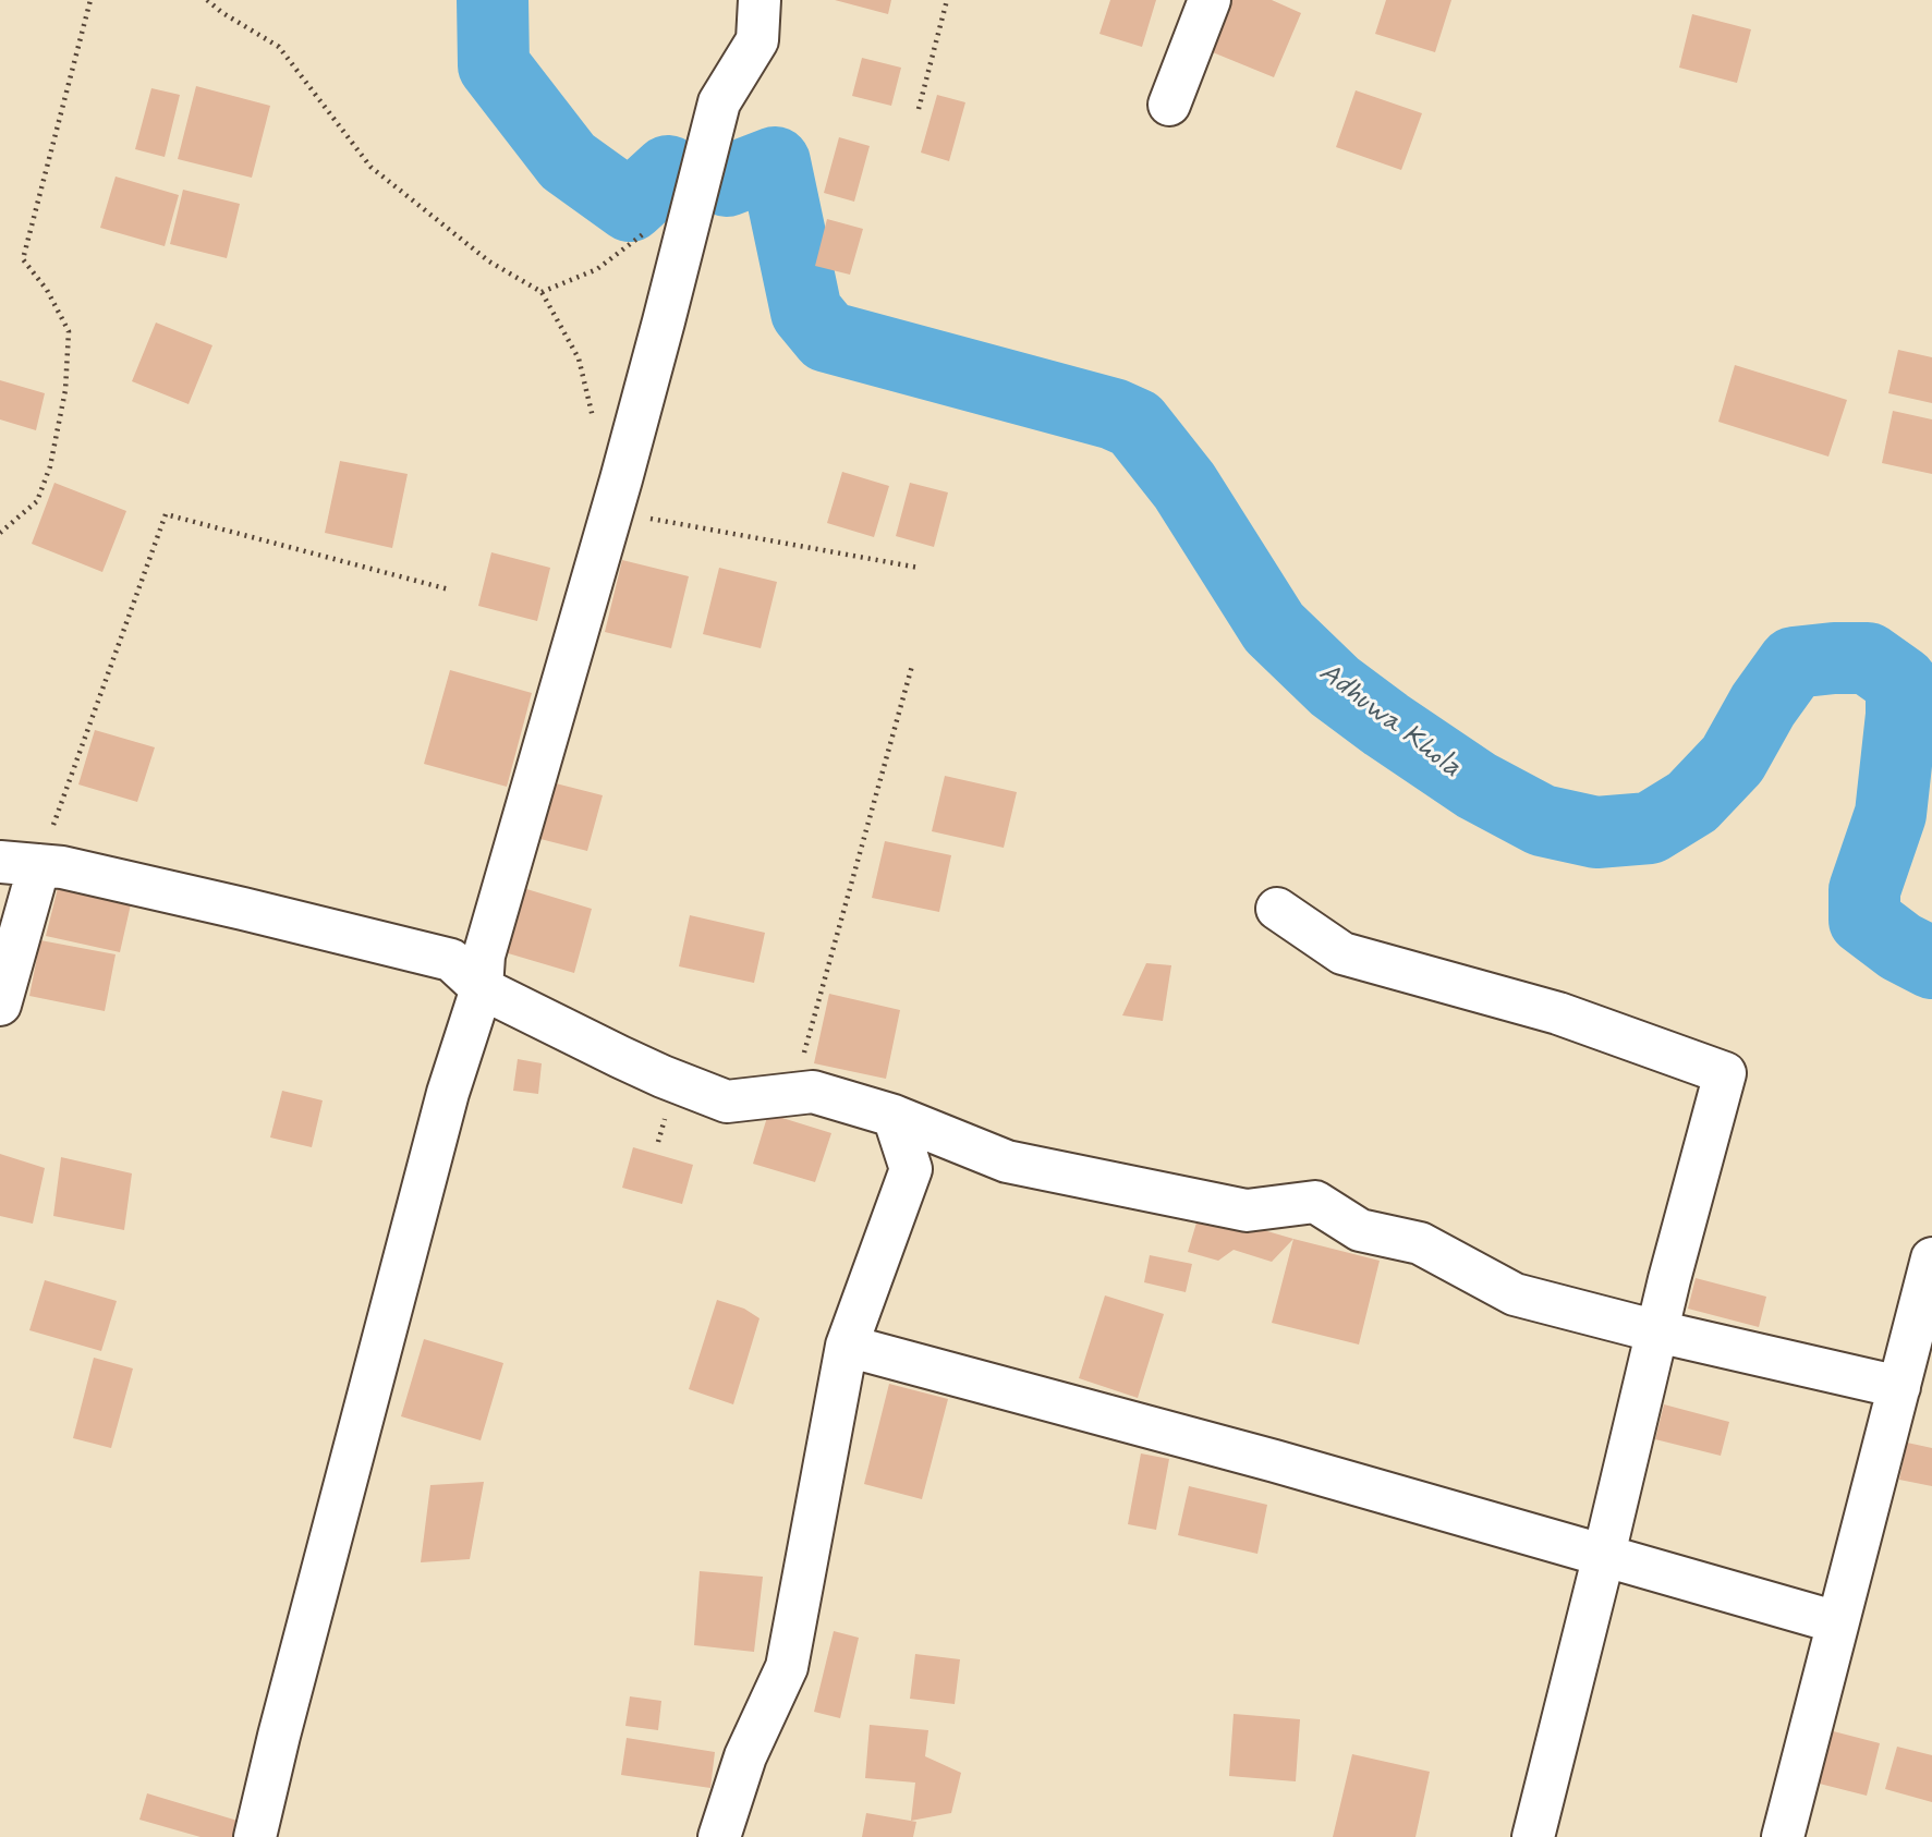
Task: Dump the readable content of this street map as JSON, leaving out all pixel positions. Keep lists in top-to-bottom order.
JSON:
{
  "water": ["Adhuwa Khola"]
}
